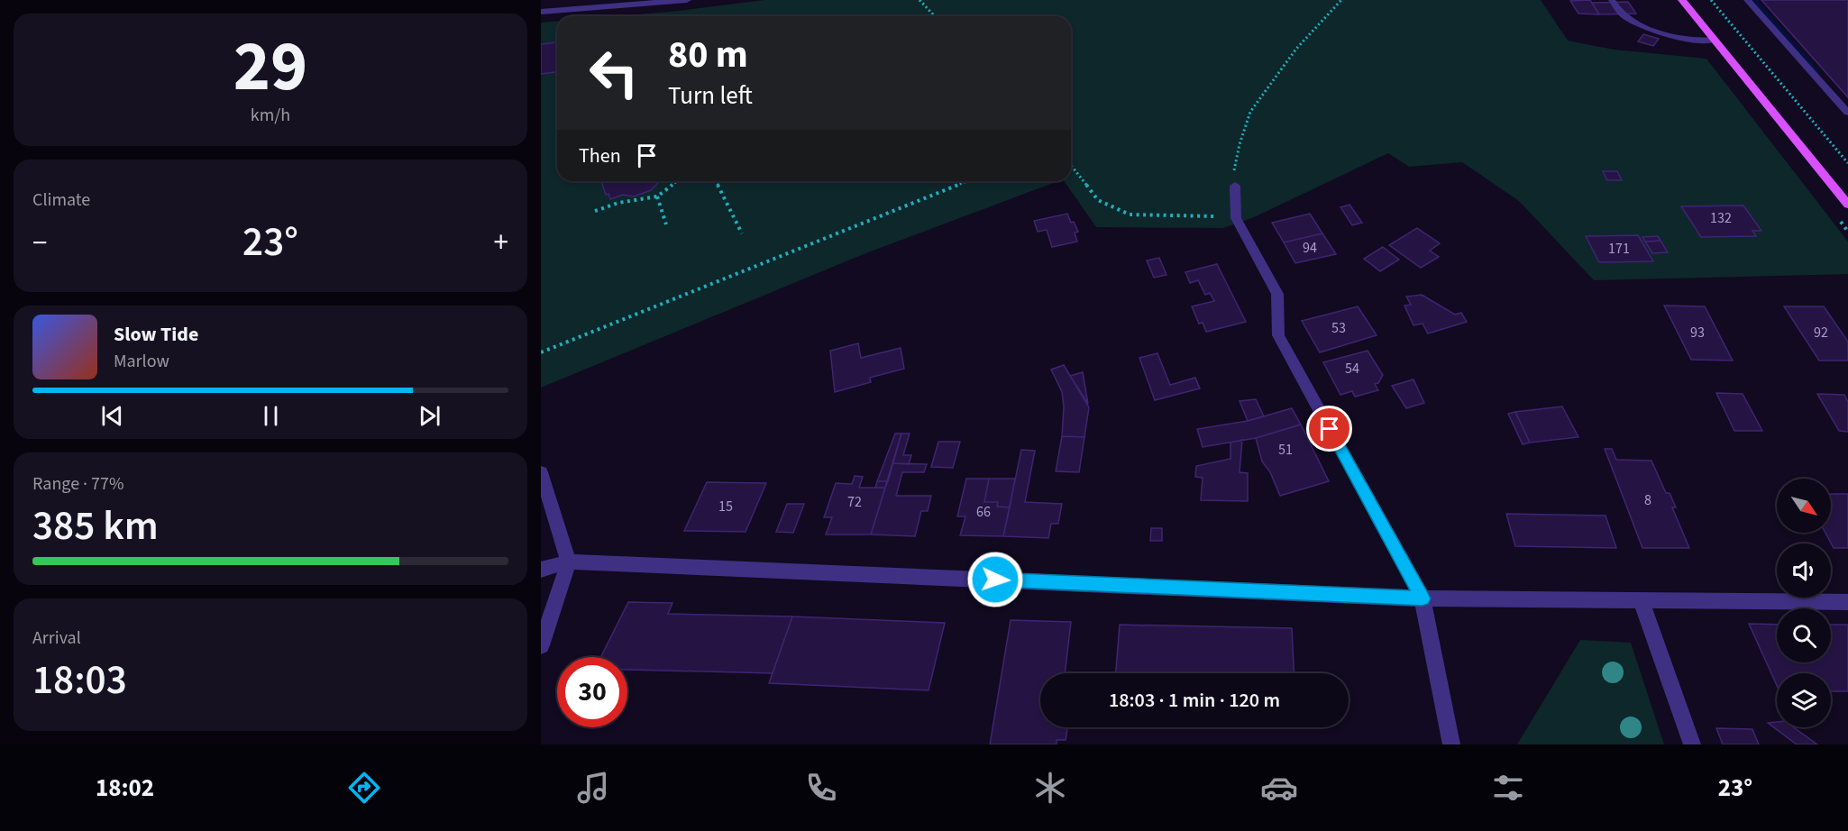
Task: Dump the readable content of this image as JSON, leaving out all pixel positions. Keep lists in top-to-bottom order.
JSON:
{
  "house_numbers": [
    "132",
    "94",
    "171",
    "53",
    "93",
    "92",
    "54",
    "51",
    "8",
    "72",
    "15",
    "66"
  ],
  "north": "bottom right",
  "page": {
    "tile": [
      ["29", "km/h"],
      "Climate",
      ["Range · 77%", "385 km"],
      ["Arrival", "18:03"]
    ],
    "turn": ["80 m", "Turn left"],
    "then": "Then",
    "heat": ["−", "23°", "+"],
    "song": ["Slow Tide", "Marlow"],
    "limit": "30",
    "trip": "18:03 · 1 min · 120 m",
    "tabs": ["18:02", "23°"]
  }
}
